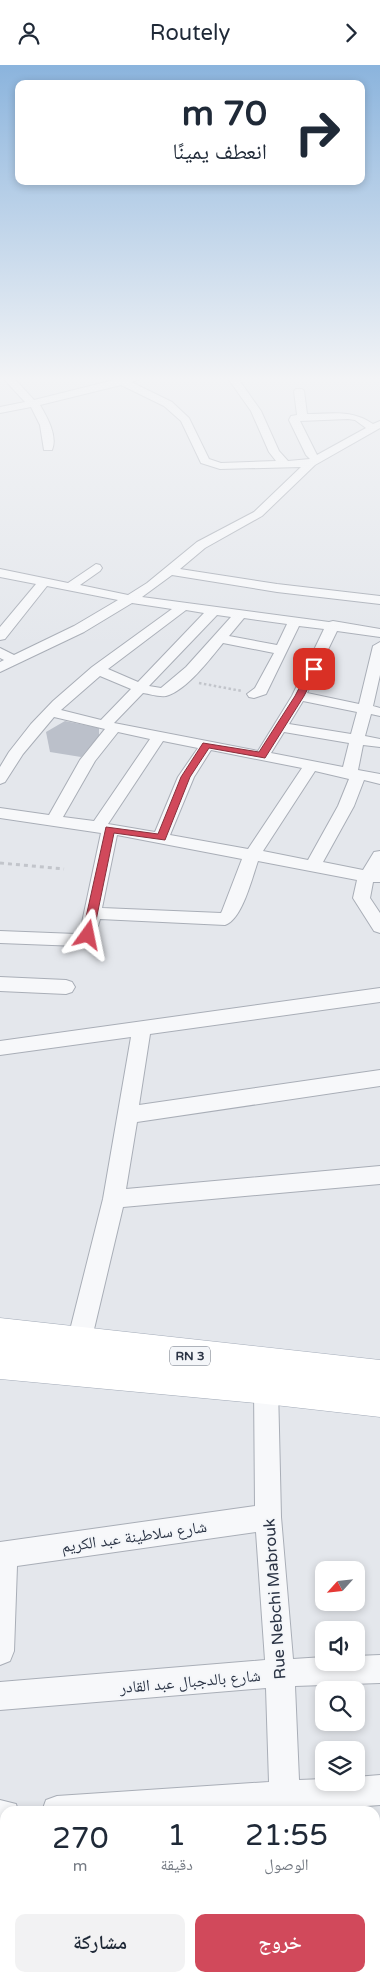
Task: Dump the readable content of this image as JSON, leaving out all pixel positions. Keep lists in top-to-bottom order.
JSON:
{
  "streets": {
    "main road": ["RN 3"],
    "street": ["شارع سلاطينة عبد الكريم", "Rue Nebchi Mabrouk", "شارع بالدجبال عبد القادر"]
  },
  "crossings": [
    ["RN 3", "Rue Nebchi Mabrouk"],
    ["شارع سلاطينة عبد الكريم", "Rue Nebchi Mabrouk"],
    ["Rue Nebchi Mabrouk", "شارع بالدجبال عبد القادر"]
  ],
  "north": "bottom left",
  "page": {
    "header": "Routely",
    "turn": ["70 m", "انعطف يمينًا"],
    "eta": [
      "21:55",
      "الوصول",
      "1",
      "دقيقة",
      "270",
      "m"
    ],
    "buttons": ["خروج", "مشاركة"]
  }
}
